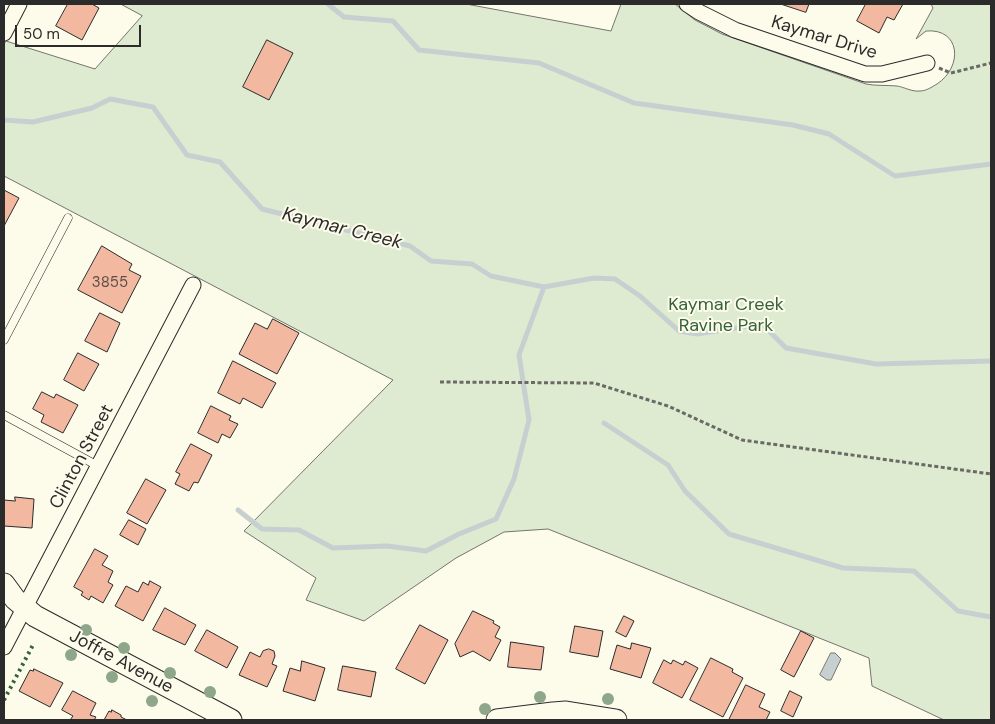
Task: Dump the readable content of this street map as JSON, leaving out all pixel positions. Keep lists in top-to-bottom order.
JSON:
{
  "streets": {
    "street": ["Kaymar Drive", "Clinton Street", "Joffre Avenue"]
  },
  "crossings": [
    ["Clinton Street", "Joffre Avenue"]
  ],
  "water": ["Kaymar Creek"],
  "parks": ["Kaymar Creek Ravine Park"],
  "house_numbers": ["3855"],
  "scale_bar": "50 m"
}
